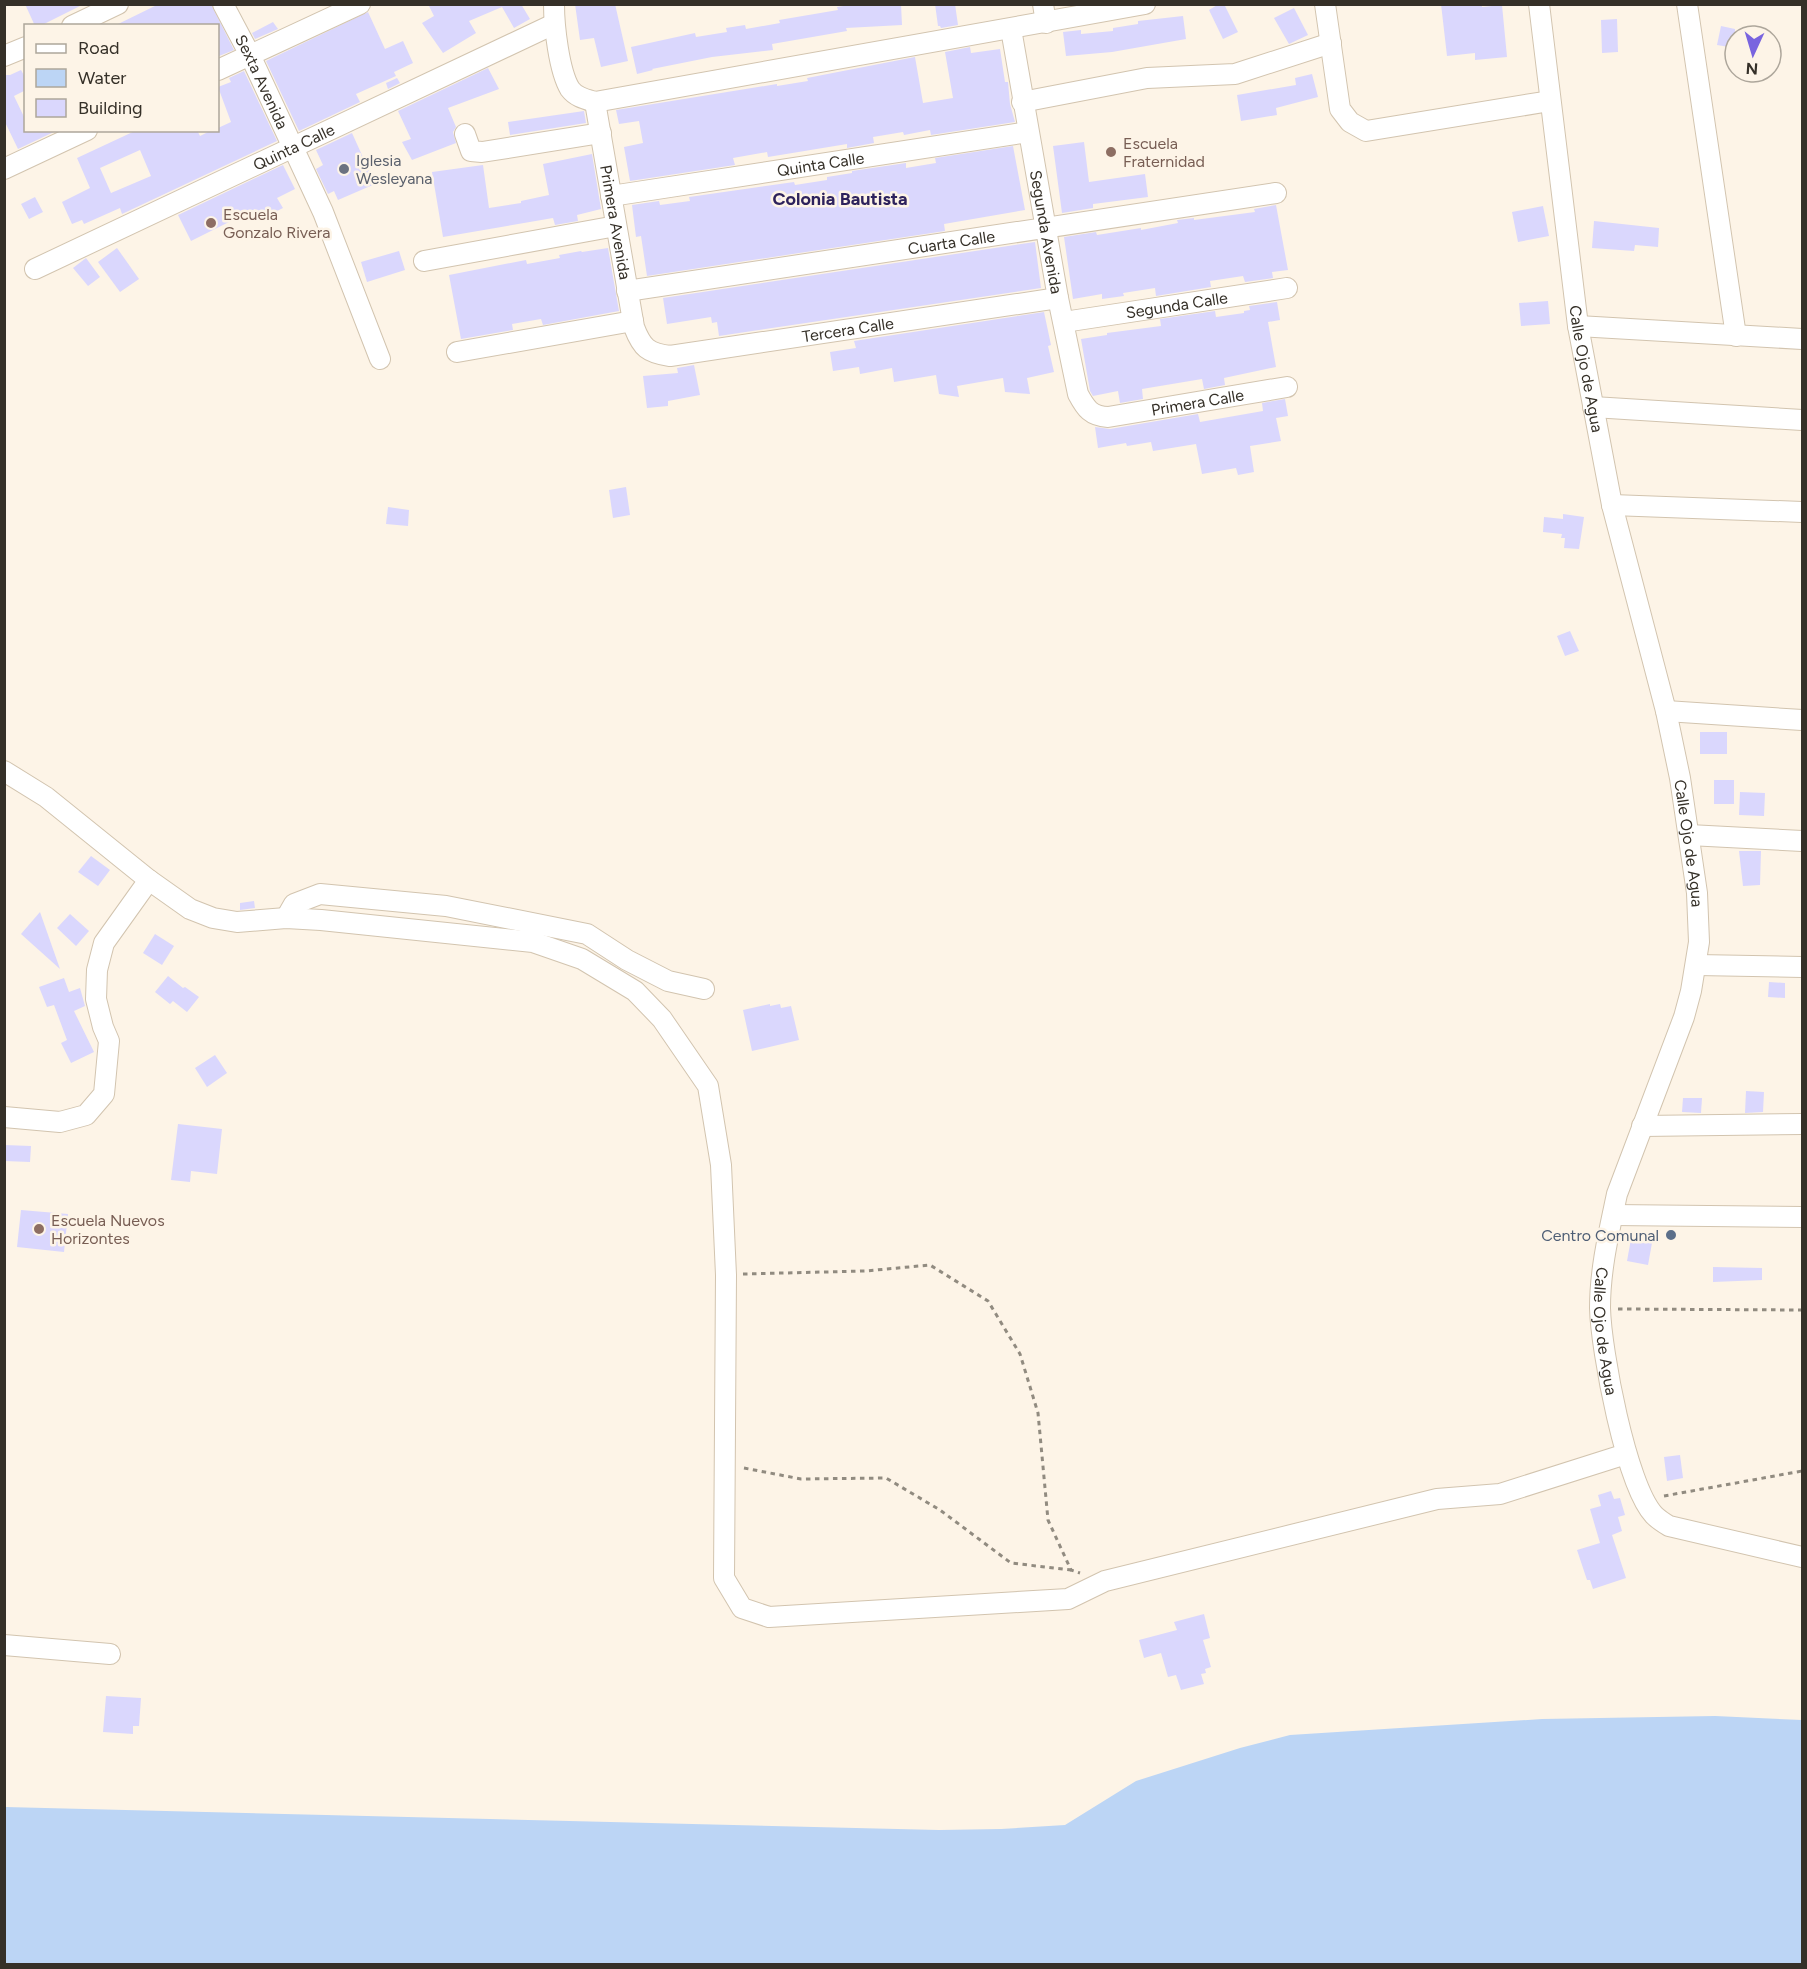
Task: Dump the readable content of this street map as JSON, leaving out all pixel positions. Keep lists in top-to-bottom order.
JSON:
{
  "streets": {
    "street": [
      "Sexta Avenida",
      "Quinta Calle",
      "Primera Avenida",
      "Segunda Avenida",
      "Cuarta Calle",
      "Segunda Calle",
      "Tercera Calle",
      "Calle Ojo de Agua",
      "Primera Calle"
    ]
  },
  "crossings": [
    ["Sexta Avenida", "Quinta Calle"],
    ["Quinta Calle", "Primera Avenida"],
    ["Quinta Calle", "Segunda Avenida"],
    ["Primera Avenida", "Cuarta Calle"],
    ["Primera Avenida", "Tercera Calle"],
    ["Segunda Avenida", "Cuarta Calle"],
    ["Segunda Avenida", "Segunda Calle"],
    ["Segunda Avenida", "Tercera Calle"],
    ["Segunda Avenida", "Primera Calle"]
  ],
  "districts": ["Colonia Bautista"],
  "places": [
    "Escuela Fraternidad",
    "Iglesia Wesleyana",
    "Escuela Gonzalo Rivera",
    "Escuela Nuevos Horizontes",
    "Centro Comunal"
  ],
  "legend": ["Road", "Water", "Building"],
  "north": "bottom"
}
